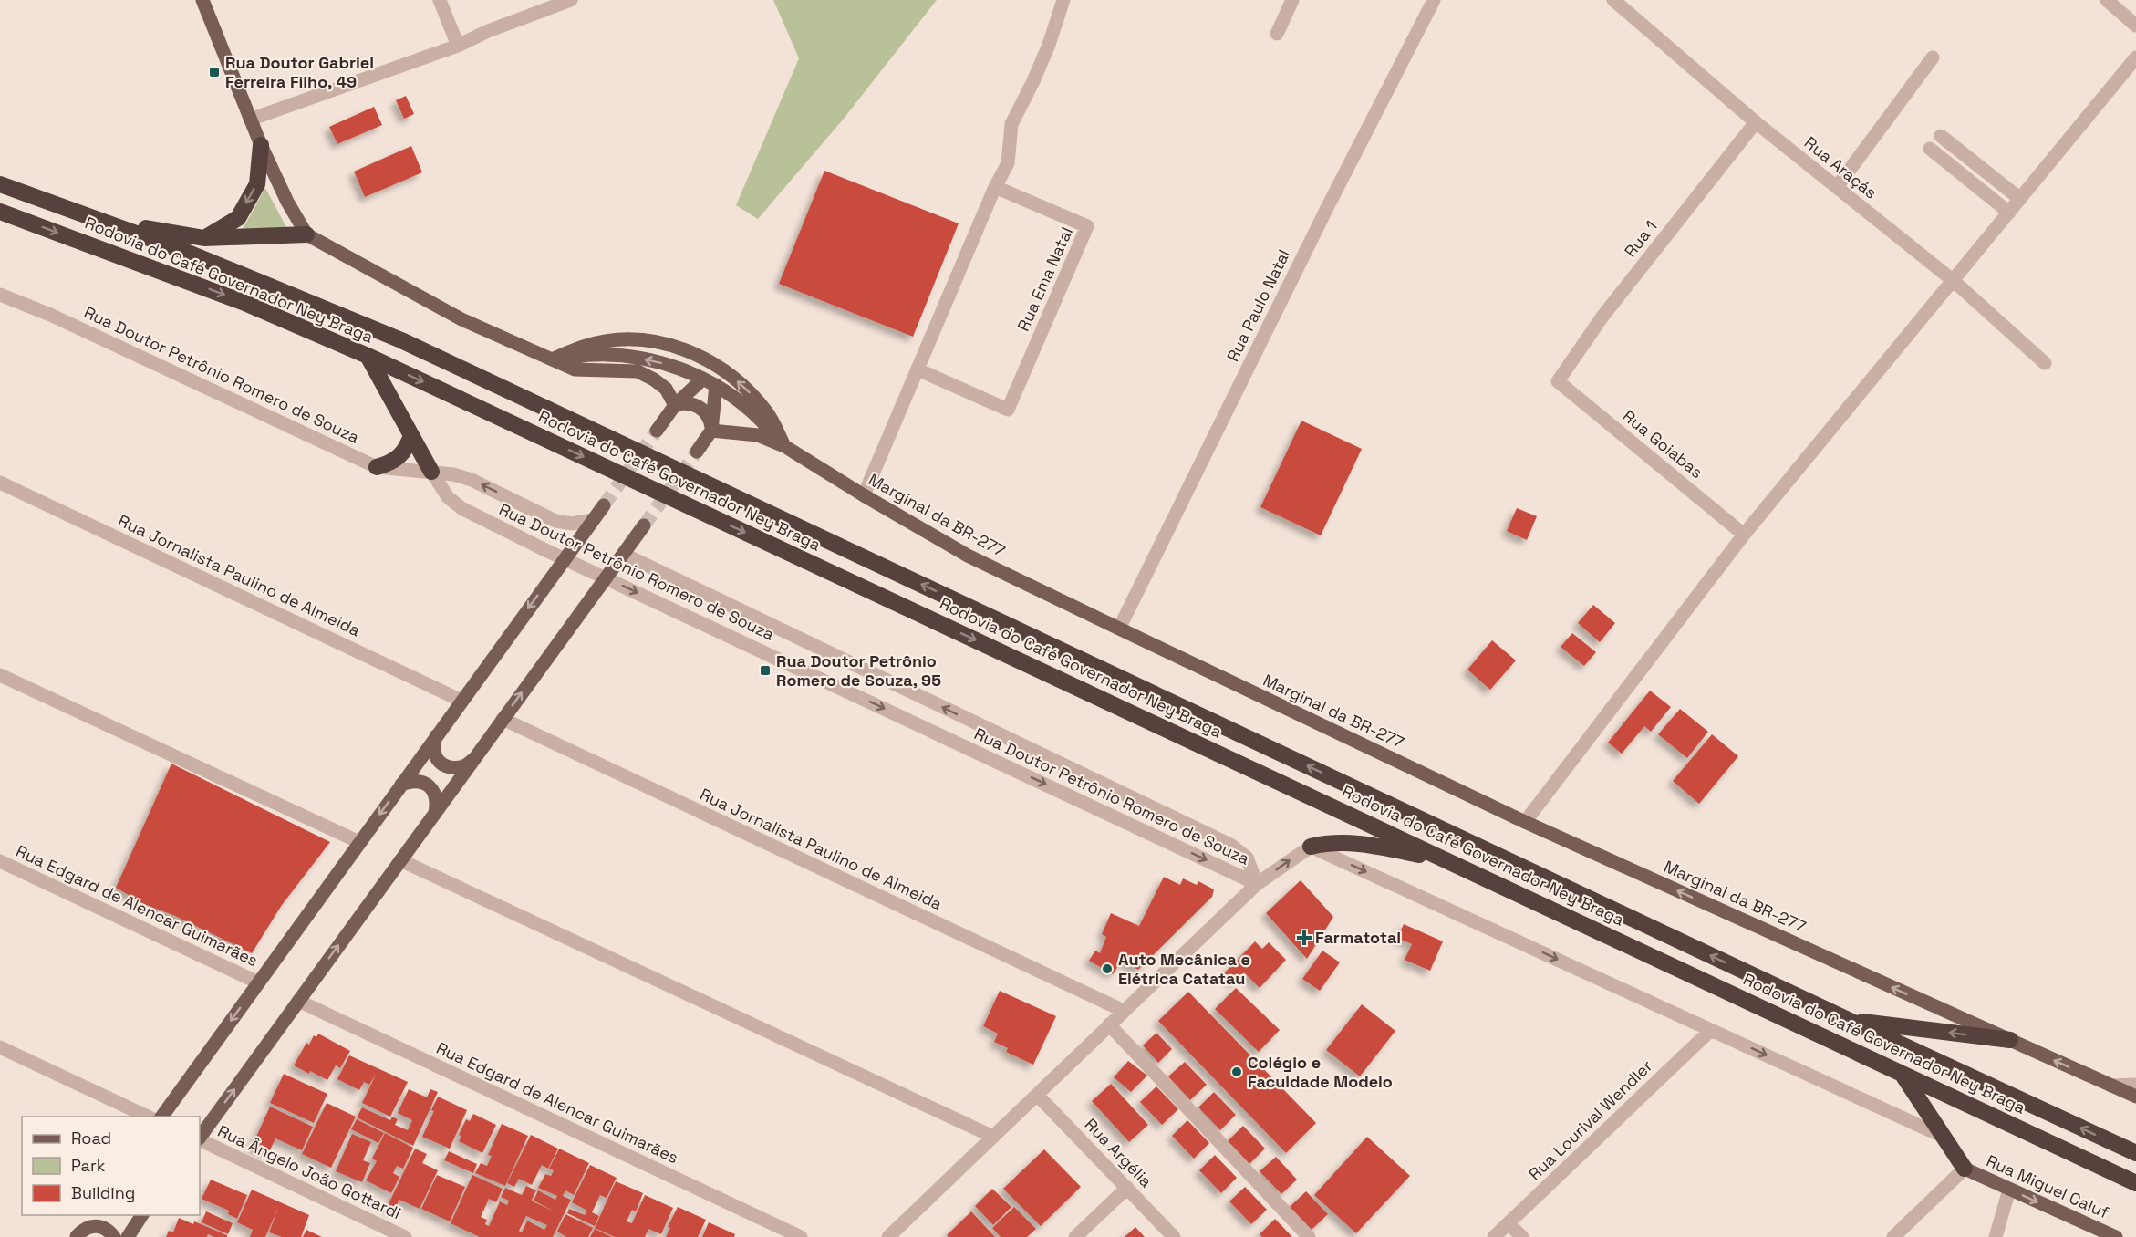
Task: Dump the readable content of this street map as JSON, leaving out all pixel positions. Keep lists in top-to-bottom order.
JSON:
{
  "streets": {
    "highway": ["Rodovia do Café Governador Ney Braga"],
    "main road": ["Marginal da BR-277", "Rua Miguel Caluf"],
    "street": [
      "Rua Araçás",
      "Rua 1",
      "Rua Ema Natal",
      "Rua Paulo Natal",
      "Rua Doutor Petrônio Romero de Souza",
      "Rua Goiabas",
      "Rua Jornalista Paulino de Almeida",
      "Rua Edgard de Alencar Guimarães",
      "Rua Lourival Wendler",
      "Rua Argélia",
      "Rua Ângelo João Gottardi"
    ]
  },
  "crossings": [
    ["Rua Araçás", "Rua 1"],
    ["Rua 1", "Rua Goiabas"],
    ["Rua Paulo Natal", "Marginal da BR-277"]
  ],
  "one_way": ["Marginal da BR-277", "Rua Miguel Caluf"],
  "places": {
    "transit": ["Rua Doutor Gabriel Ferreira Filho, 49", "Rua Doutor Petrônio Romero de Souza, 95"],
    "health": ["Farmatotal"],
    "other": ["Auto Mecânica e Elétrica Catatau", "Colégio e Faculdade Modelo"]
  },
  "legend": ["Road", "Park", "Building"]
}
